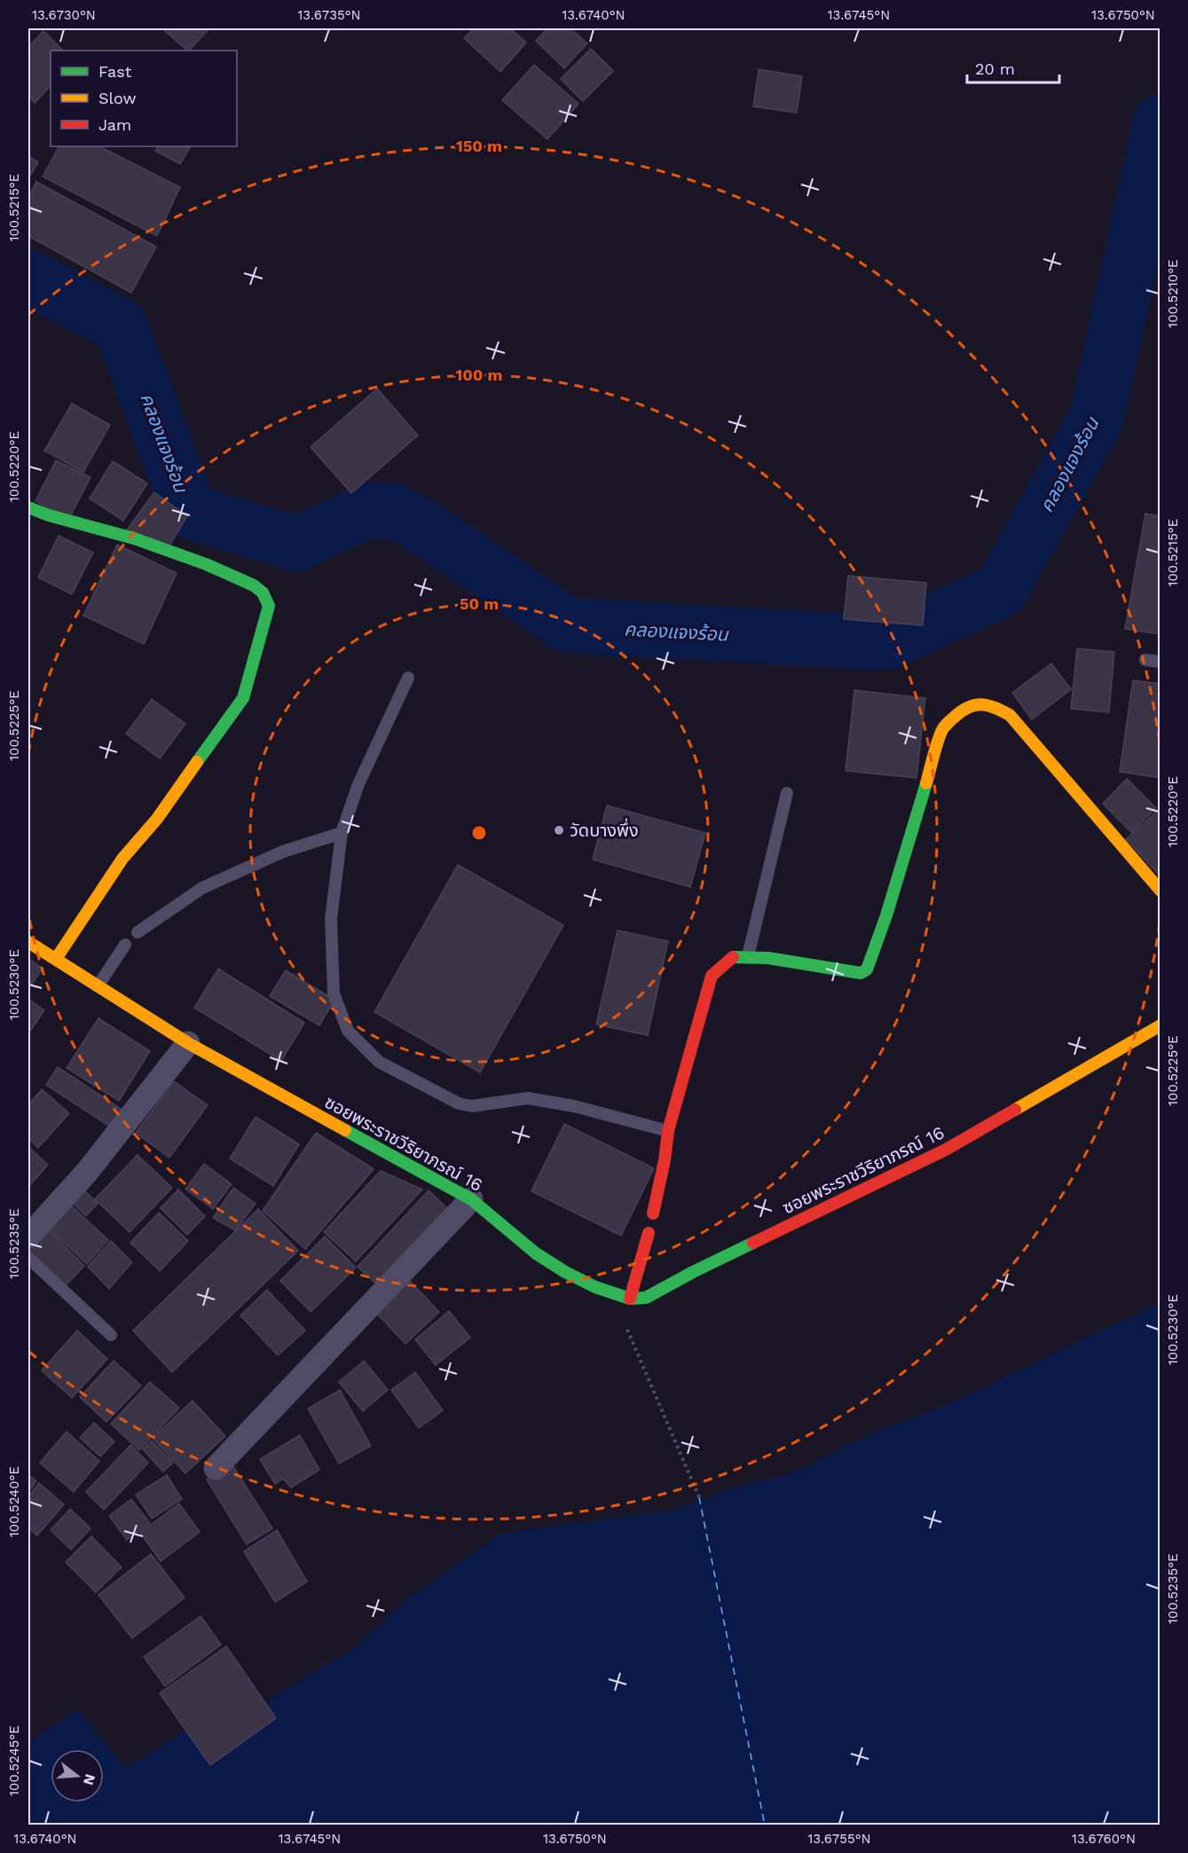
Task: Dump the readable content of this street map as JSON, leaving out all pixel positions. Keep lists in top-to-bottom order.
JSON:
{
  "streets": {
    "street": ["ซอยพระราชวีริยาภรณ์ 16"]
  },
  "water": ["คลองแจงร้อน"],
  "places": ["วัดบางพึ่ง"],
  "legend": ["Fast", "Slow", "Jam"],
  "scale_bar": "20 m",
  "north": "right",
  "coordinates": [
    "13.6730°N",
    "13.6735°N",
    "13.6740°N",
    "13.6745°N",
    "13.6750°N",
    "100.5215°E",
    "100.5210°E",
    "100.5220°E",
    "100.5225°E",
    "100.5230°E",
    "100.5235°E",
    "100.5240°E",
    "100.5245°E",
    "13.6755°N",
    "13.6760°N"
  ],
  "rings": ["150 m", "100 m", "50 m"]
}
